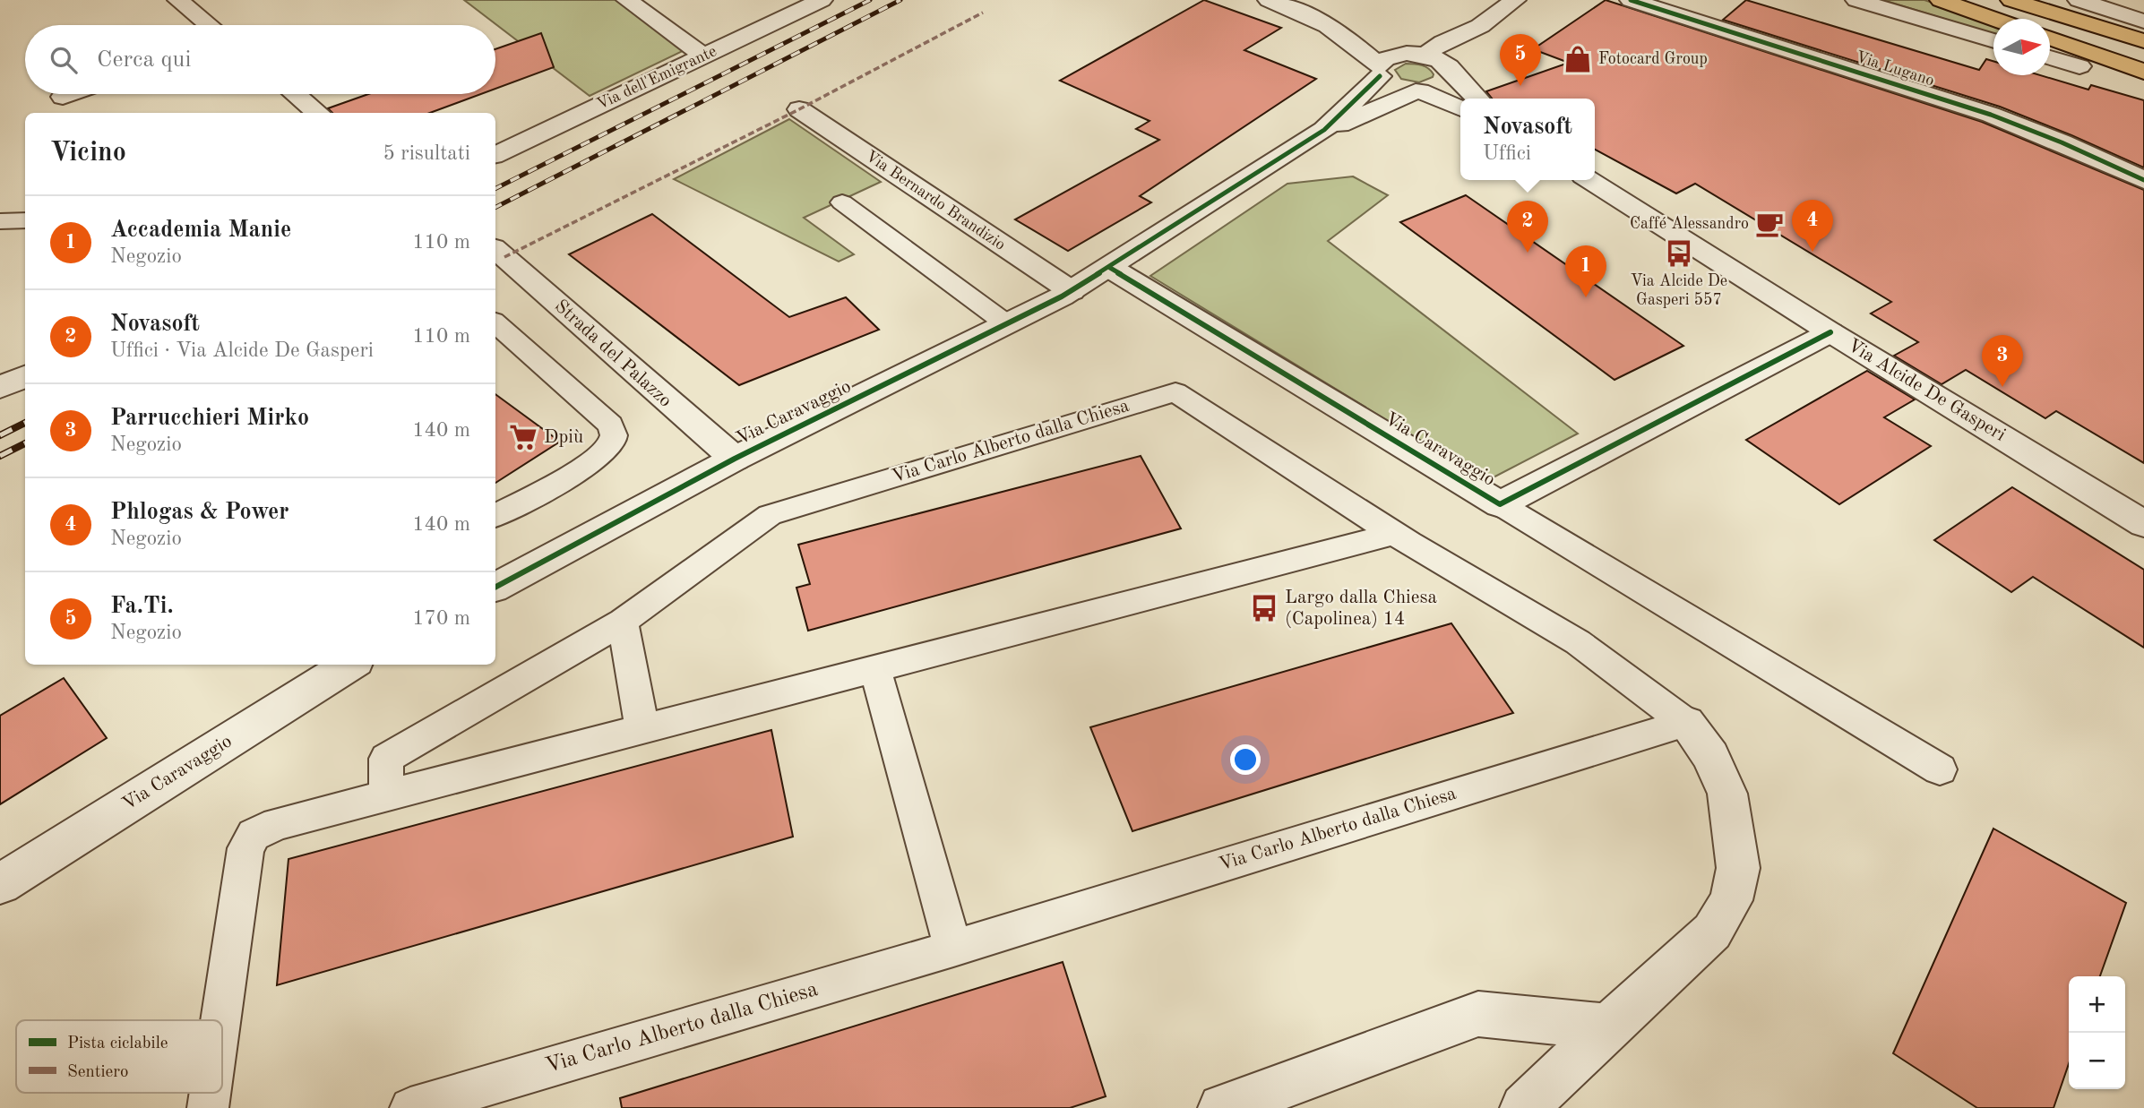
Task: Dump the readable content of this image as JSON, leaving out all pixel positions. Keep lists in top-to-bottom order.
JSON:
{
  "streets": {
    "street": [
      "Via Lugano",
      "Via dell'Emigrante",
      "Via Bernardo Brandizio",
      "Strada del Palazzo",
      "Via Alcide De Gasperi",
      "Via Caravaggio",
      "Via Carlo Alberto dalla Chiesa"
    ]
  },
  "crossings": [
    ["Via Bernardo Brandizio", "Via Caravaggio"],
    ["Strada del Palazzo", "Via Caravaggio"],
    ["Via Alcide De Gasperi", "Via Caravaggio"]
  ],
  "places": {
    "shop": ["Fotocard Group"],
    "cafe": ["Caffé Alessandro"],
    "bus stop": ["Via Alcide De Gasperi 557", "Largo dalla Chiesa (Capolinea) 14"],
    "supermarket": ["Dpiù"]
  },
  "legend": ["Pista ciclabile", "Sentiero"],
  "north": "right",
  "page": {
    "search": "Cerca qui",
    "pins": [
      "5",
      "4",
      "2",
      "1",
      "3"
    ],
    "popup": ["Novasoft", "Uffici"],
    "heading": ["Vicino", "5 risultati"],
    "list": [
      {
        "mark": "1",
        "name": "Accademia Manie",
        "note": "Negozio",
        "value": "110 m"
      },
      {
        "mark": "2",
        "name": "Novasoft",
        "note": "Uffici · Via Alcide De Gasperi",
        "value": "110 m"
      },
      {
        "mark": "3",
        "name": "Parrucchieri Mirko",
        "note": "Negozio",
        "value": "140 m"
      },
      {
        "mark": "4",
        "name": "Phlogas & Power",
        "note": "Negozio",
        "value": "140 m"
      },
      {
        "mark": "5",
        "name": "Fa.Ti.",
        "note": "Negozio",
        "value": "170 m"
      }
    ],
    "map_buttons": ["+", "−"]
  }
}
